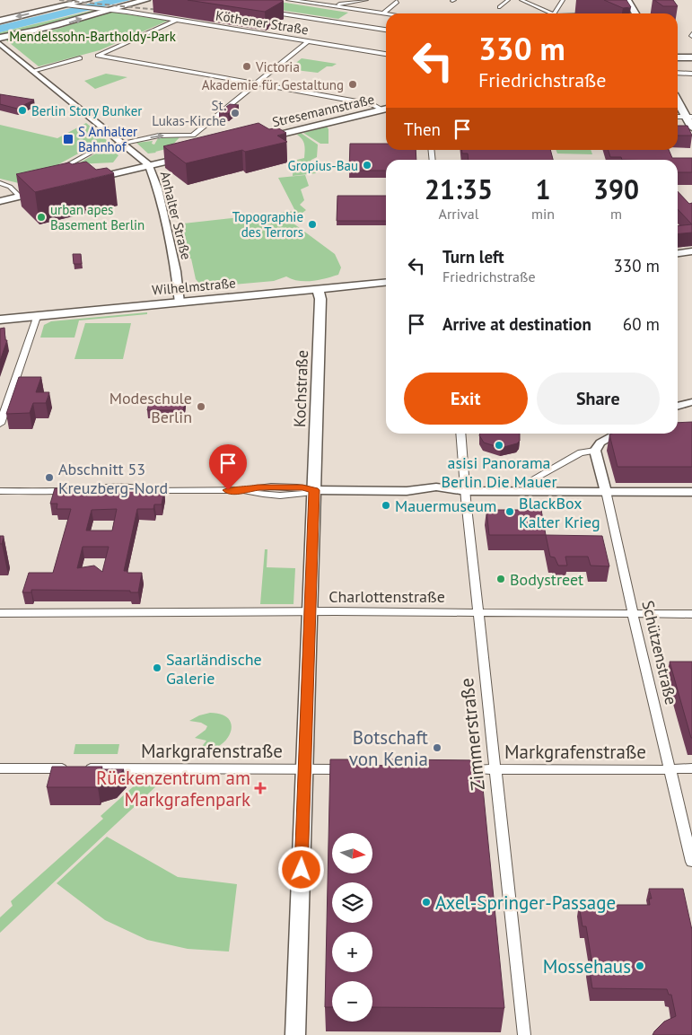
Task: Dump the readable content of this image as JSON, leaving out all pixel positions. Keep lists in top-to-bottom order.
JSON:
{
  "streets": {
    "main road": ["Stresemannstraße", "Wilhelmstraße", "Kochstraße"],
    "street": [
      "Köthener Straße",
      "Anhalter Straße",
      "Charlottenstraße",
      "Schützenstraße",
      "Zimmerstraße",
      "Markgrafenstraße"
    ]
  },
  "crossings": [
    ["Anhalter Straße", "Wilhelmstraße"],
    ["Wilhelmstraße", "Kochstraße"],
    ["Kochstraße", "Charlottenstraße"],
    ["Kochstraße", "Markgrafenstraße"],
    ["Charlottenstraße", "Schützenstraße"],
    ["Charlottenstraße", "Zimmerstraße"],
    ["Schützenstraße", "Markgrafenstraße"],
    ["Zimmerstraße", "Markgrafenstraße"]
  ],
  "parks": ["Mendelssohn-Bartholdy-Park"],
  "places": {
    "other": [
      "Victoria",
      "Akademie für Gestaltung",
      "Berlin Story Bunker",
      "St. Lukas-Kirche",
      "Gropius-Bau",
      "urban apes Basement Berlin",
      "Topographie des Terrors",
      "Modeschule Berlin",
      "asisi Panorama Berlin Die Mauer",
      "Abschnitt 53 Kreuzberg-Nord",
      "Mauermuseum",
      "BlackBox Kalter Krieg",
      "Bodystreet",
      "Saarländische Galerie",
      "Botschaft von Kenia",
      "Axel-Springer-Passage",
      "Mossehaus"
    ],
    "transit": ["S Anhalter Bahnhof"],
    "health": ["Rückenzentrum am Markgrafenpark"]
  },
  "north": "right",
  "page": {
    "turn": ["330 m", "Friedrichstraße"],
    "then": "Then",
    "eta": [
      "21:35",
      "Arrival",
      "1",
      "min",
      "390",
      "m"
    ],
    "list": [
      {
        "name": "Turn left",
        "note": "Friedrichstraße",
        "value": "330 m"
      },
      {
        "name": "Arrive at destination",
        "value": "60 m"
      }
    ],
    "buttons": ["Exit", "Share"],
    "map_buttons": ["+", "−"]
  }
}
